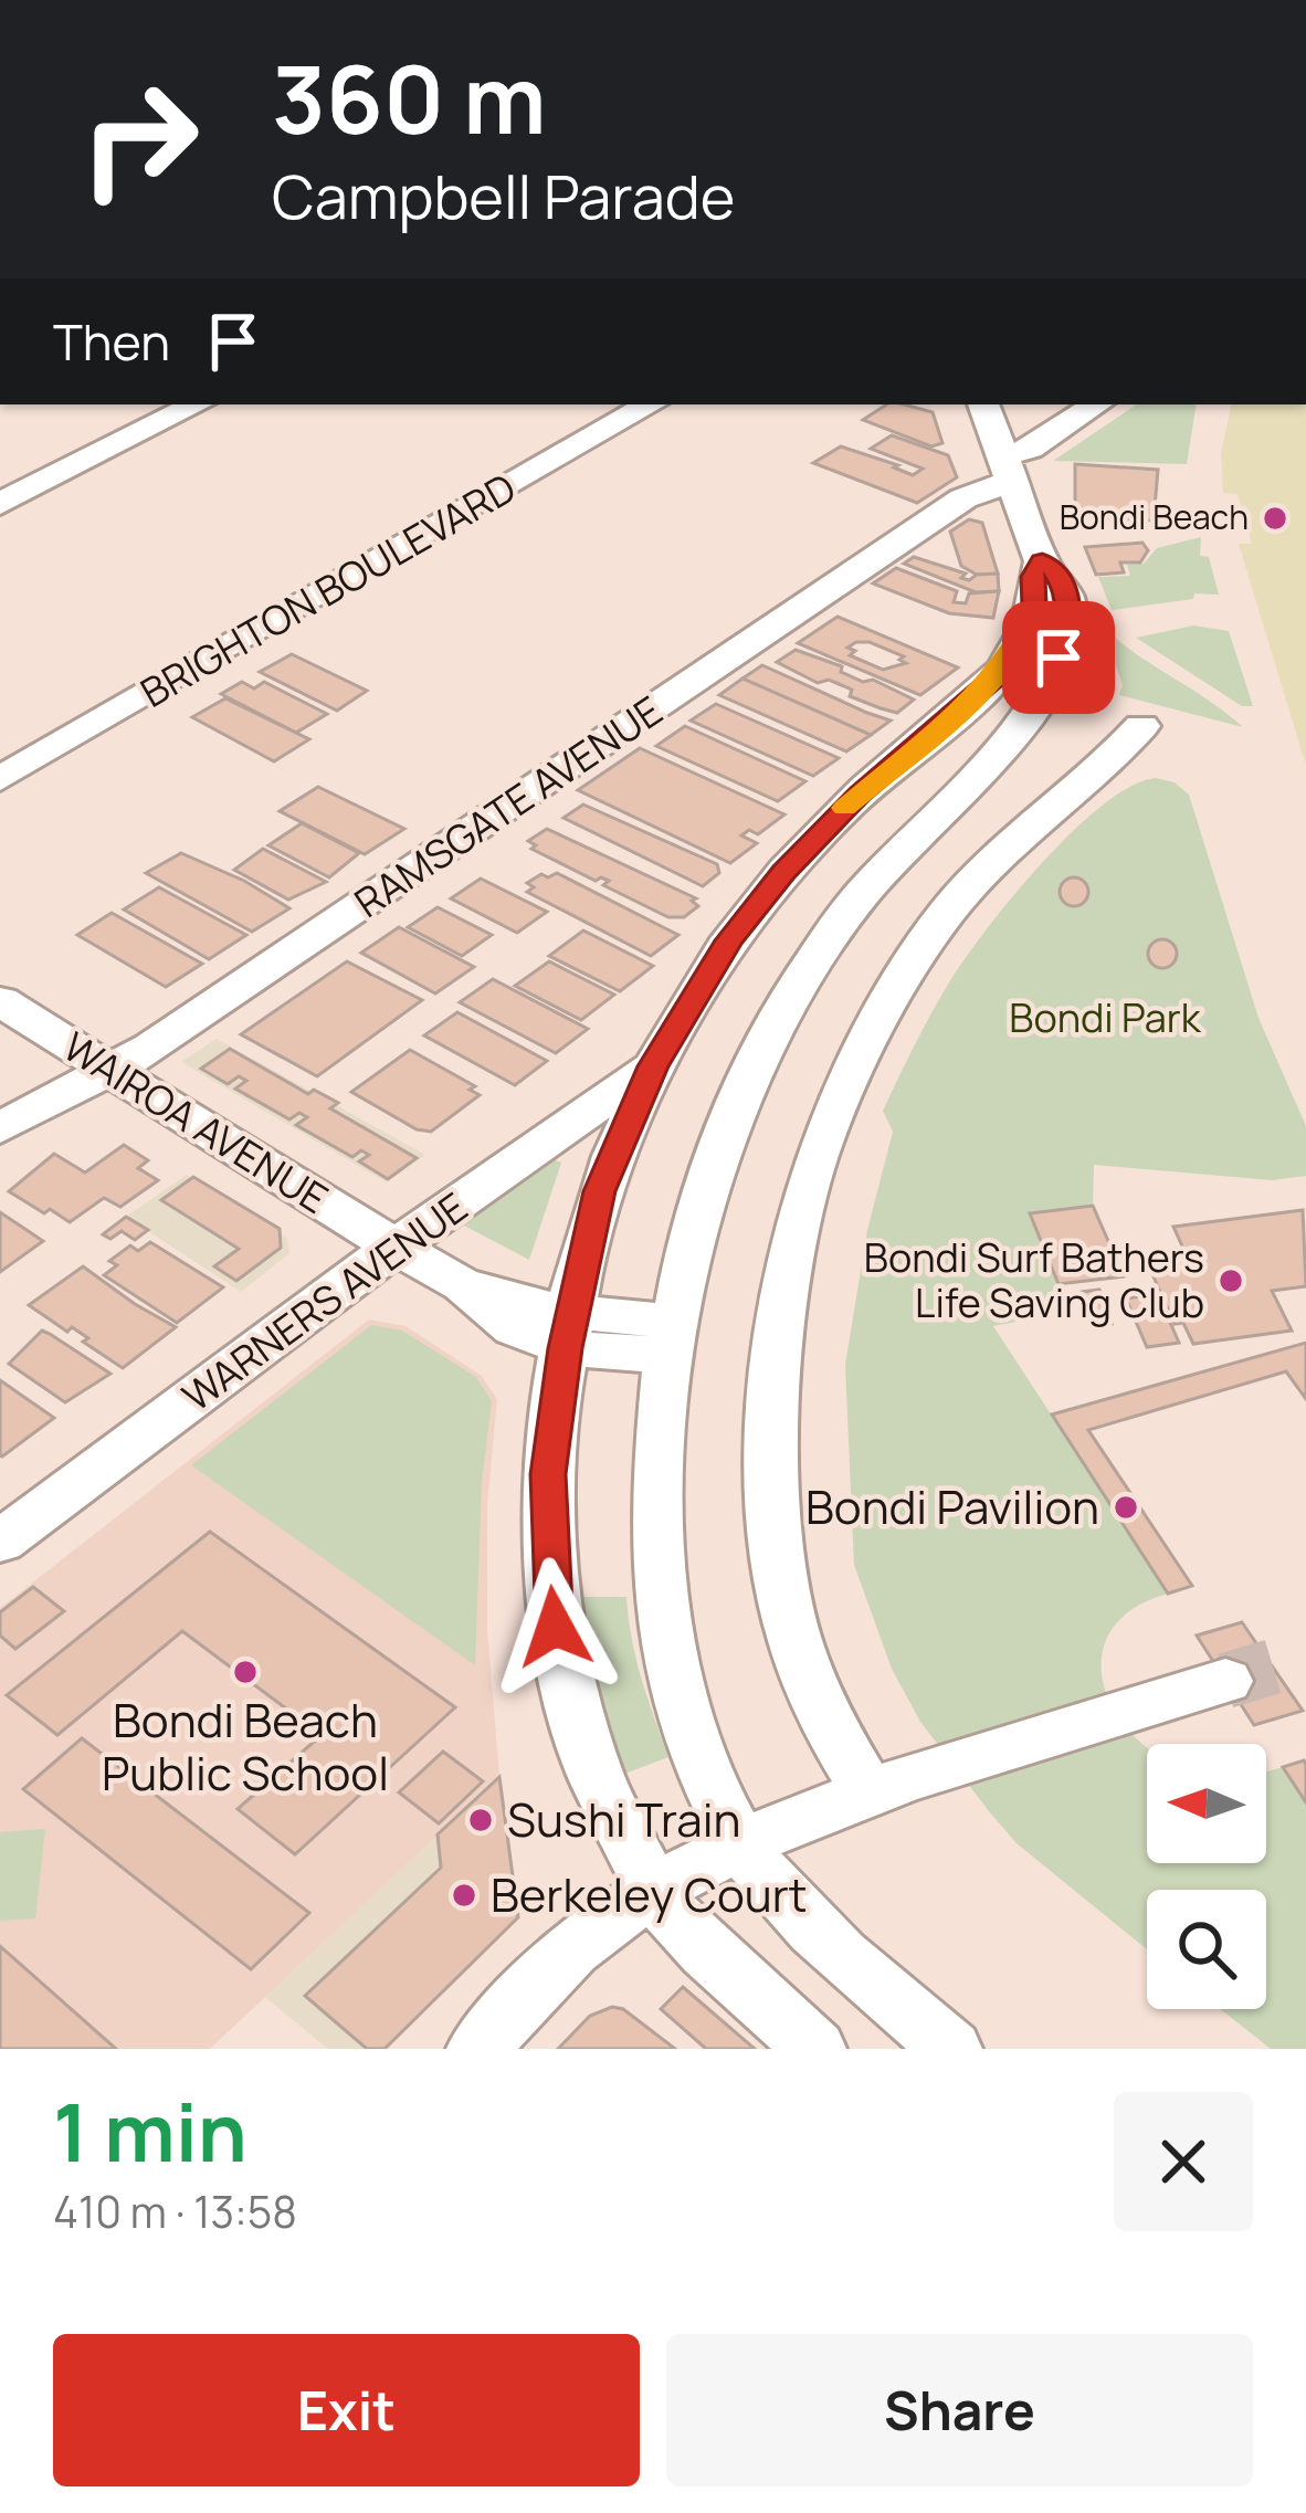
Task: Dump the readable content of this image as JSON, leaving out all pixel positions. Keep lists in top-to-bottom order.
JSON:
{
  "streets": {
    "street": [
      "BRIGHTON BOULEVARD",
      "RAMSGATE AVENUE",
      "WAIROA AVENUE",
      "WARNERS AVENUE"
    ]
  },
  "crossings": [
    ["RAMSGATE AVENUE", "WAIROA AVENUE"],
    ["WAIROA AVENUE", "WARNERS AVENUE"]
  ],
  "parks": ["Bondi Park"],
  "places": [
    "Bondi Beach",
    "Bondi Surf Bathers Life Saving Club",
    "Bondi Pavilion",
    "Bondi Beach Public School",
    "Sushi Train",
    "Berkeley Court"
  ],
  "north": "left",
  "page": {
    "turn": ["360 m", "Campbell Parade"],
    "then": "Then",
    "heading": ["1 min", "410 m · 13:58"],
    "buttons": ["Exit", "Share"]
  }
}
